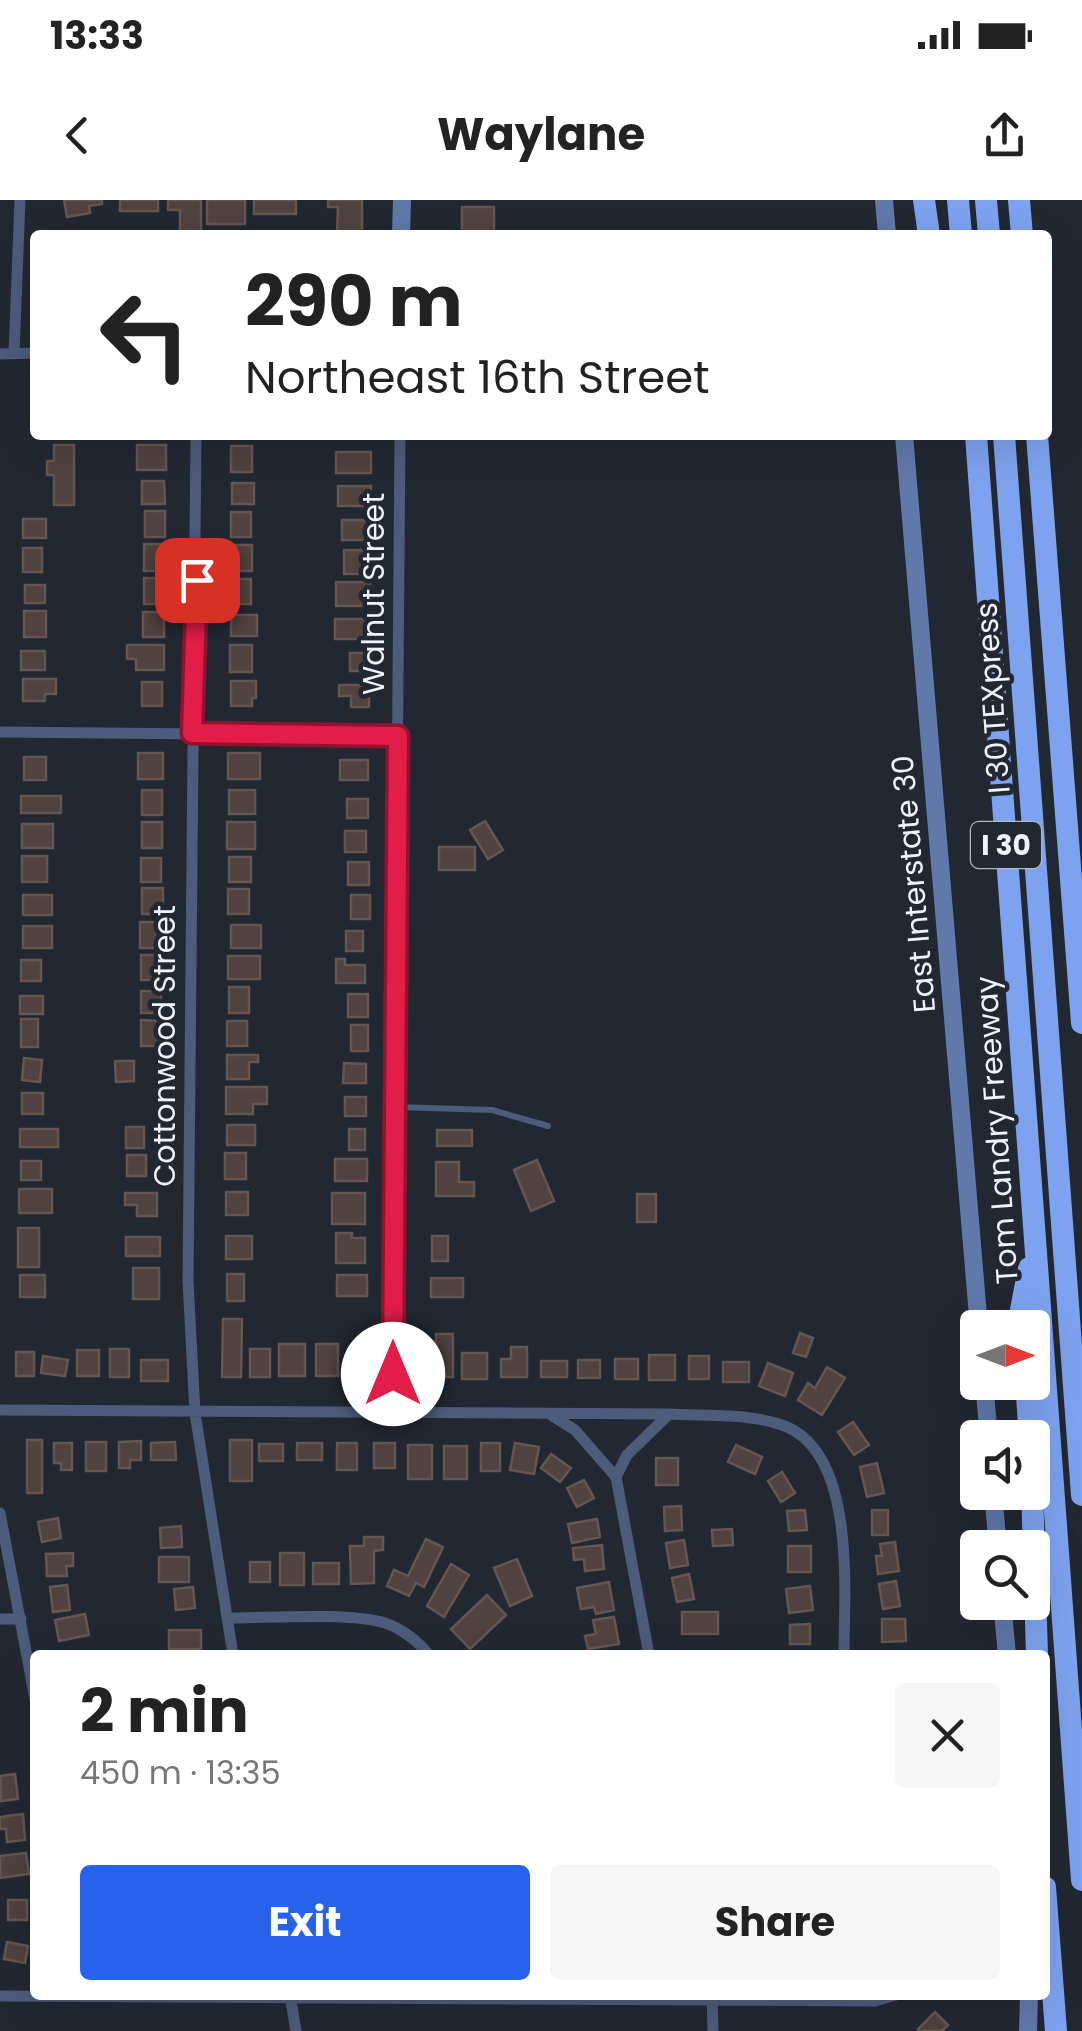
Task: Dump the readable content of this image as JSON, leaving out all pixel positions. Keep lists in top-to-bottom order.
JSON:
{
  "streets": {
    "highway": ["I 30 TEXpress", "I 30", "Tom Landry Freeway"],
    "main road": ["East Interstate 30"],
    "street": ["Walnut Street", "Cottonwood Street"]
  },
  "north": "right",
  "page": {
    "status": "13:33",
    "header": "Waylane",
    "turn": ["290 m", "Northeast 16th Street"],
    "heading": ["2 min", "450 m · 13:35"],
    "buttons": ["Exit", "Share"]
  }
}
